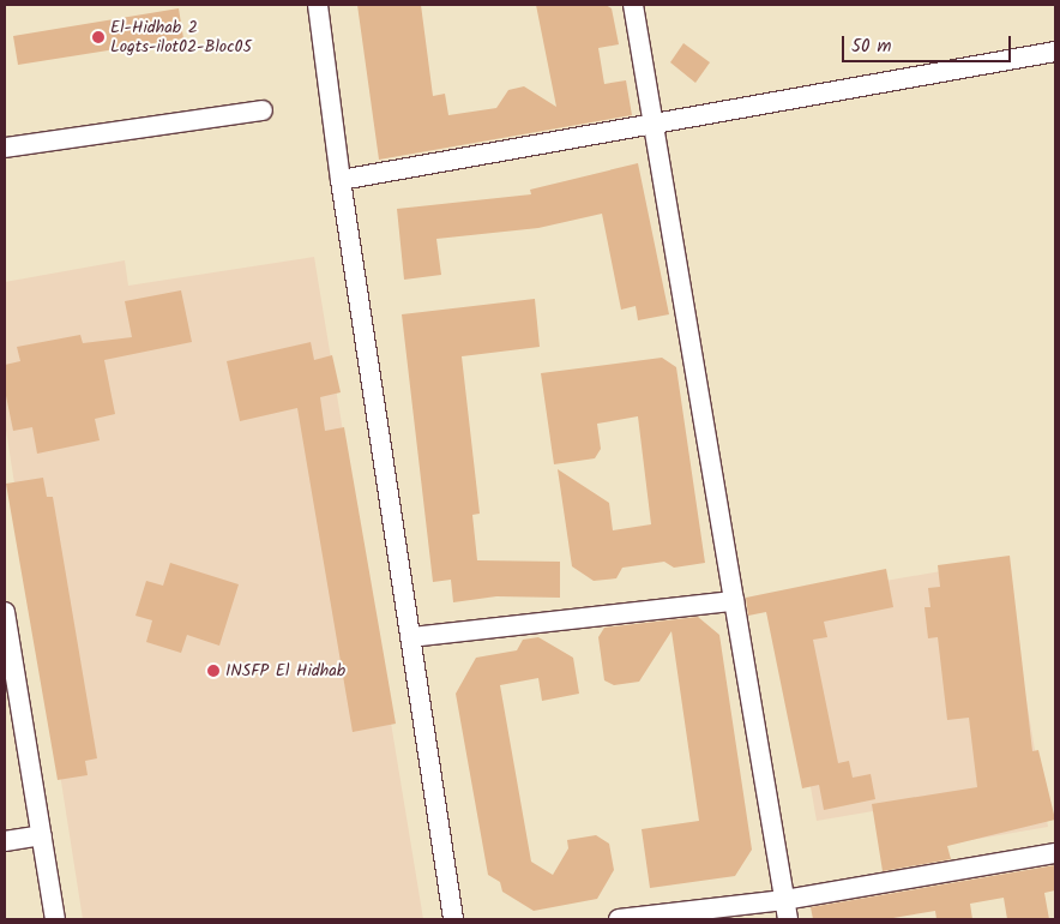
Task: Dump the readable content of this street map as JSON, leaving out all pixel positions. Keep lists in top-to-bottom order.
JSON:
{
  "places": ["El-Hidhab 2 Logts-ilot02-Bloc05", "INSFP El Hidhab"],
  "scale_bar": "50 m"
}
